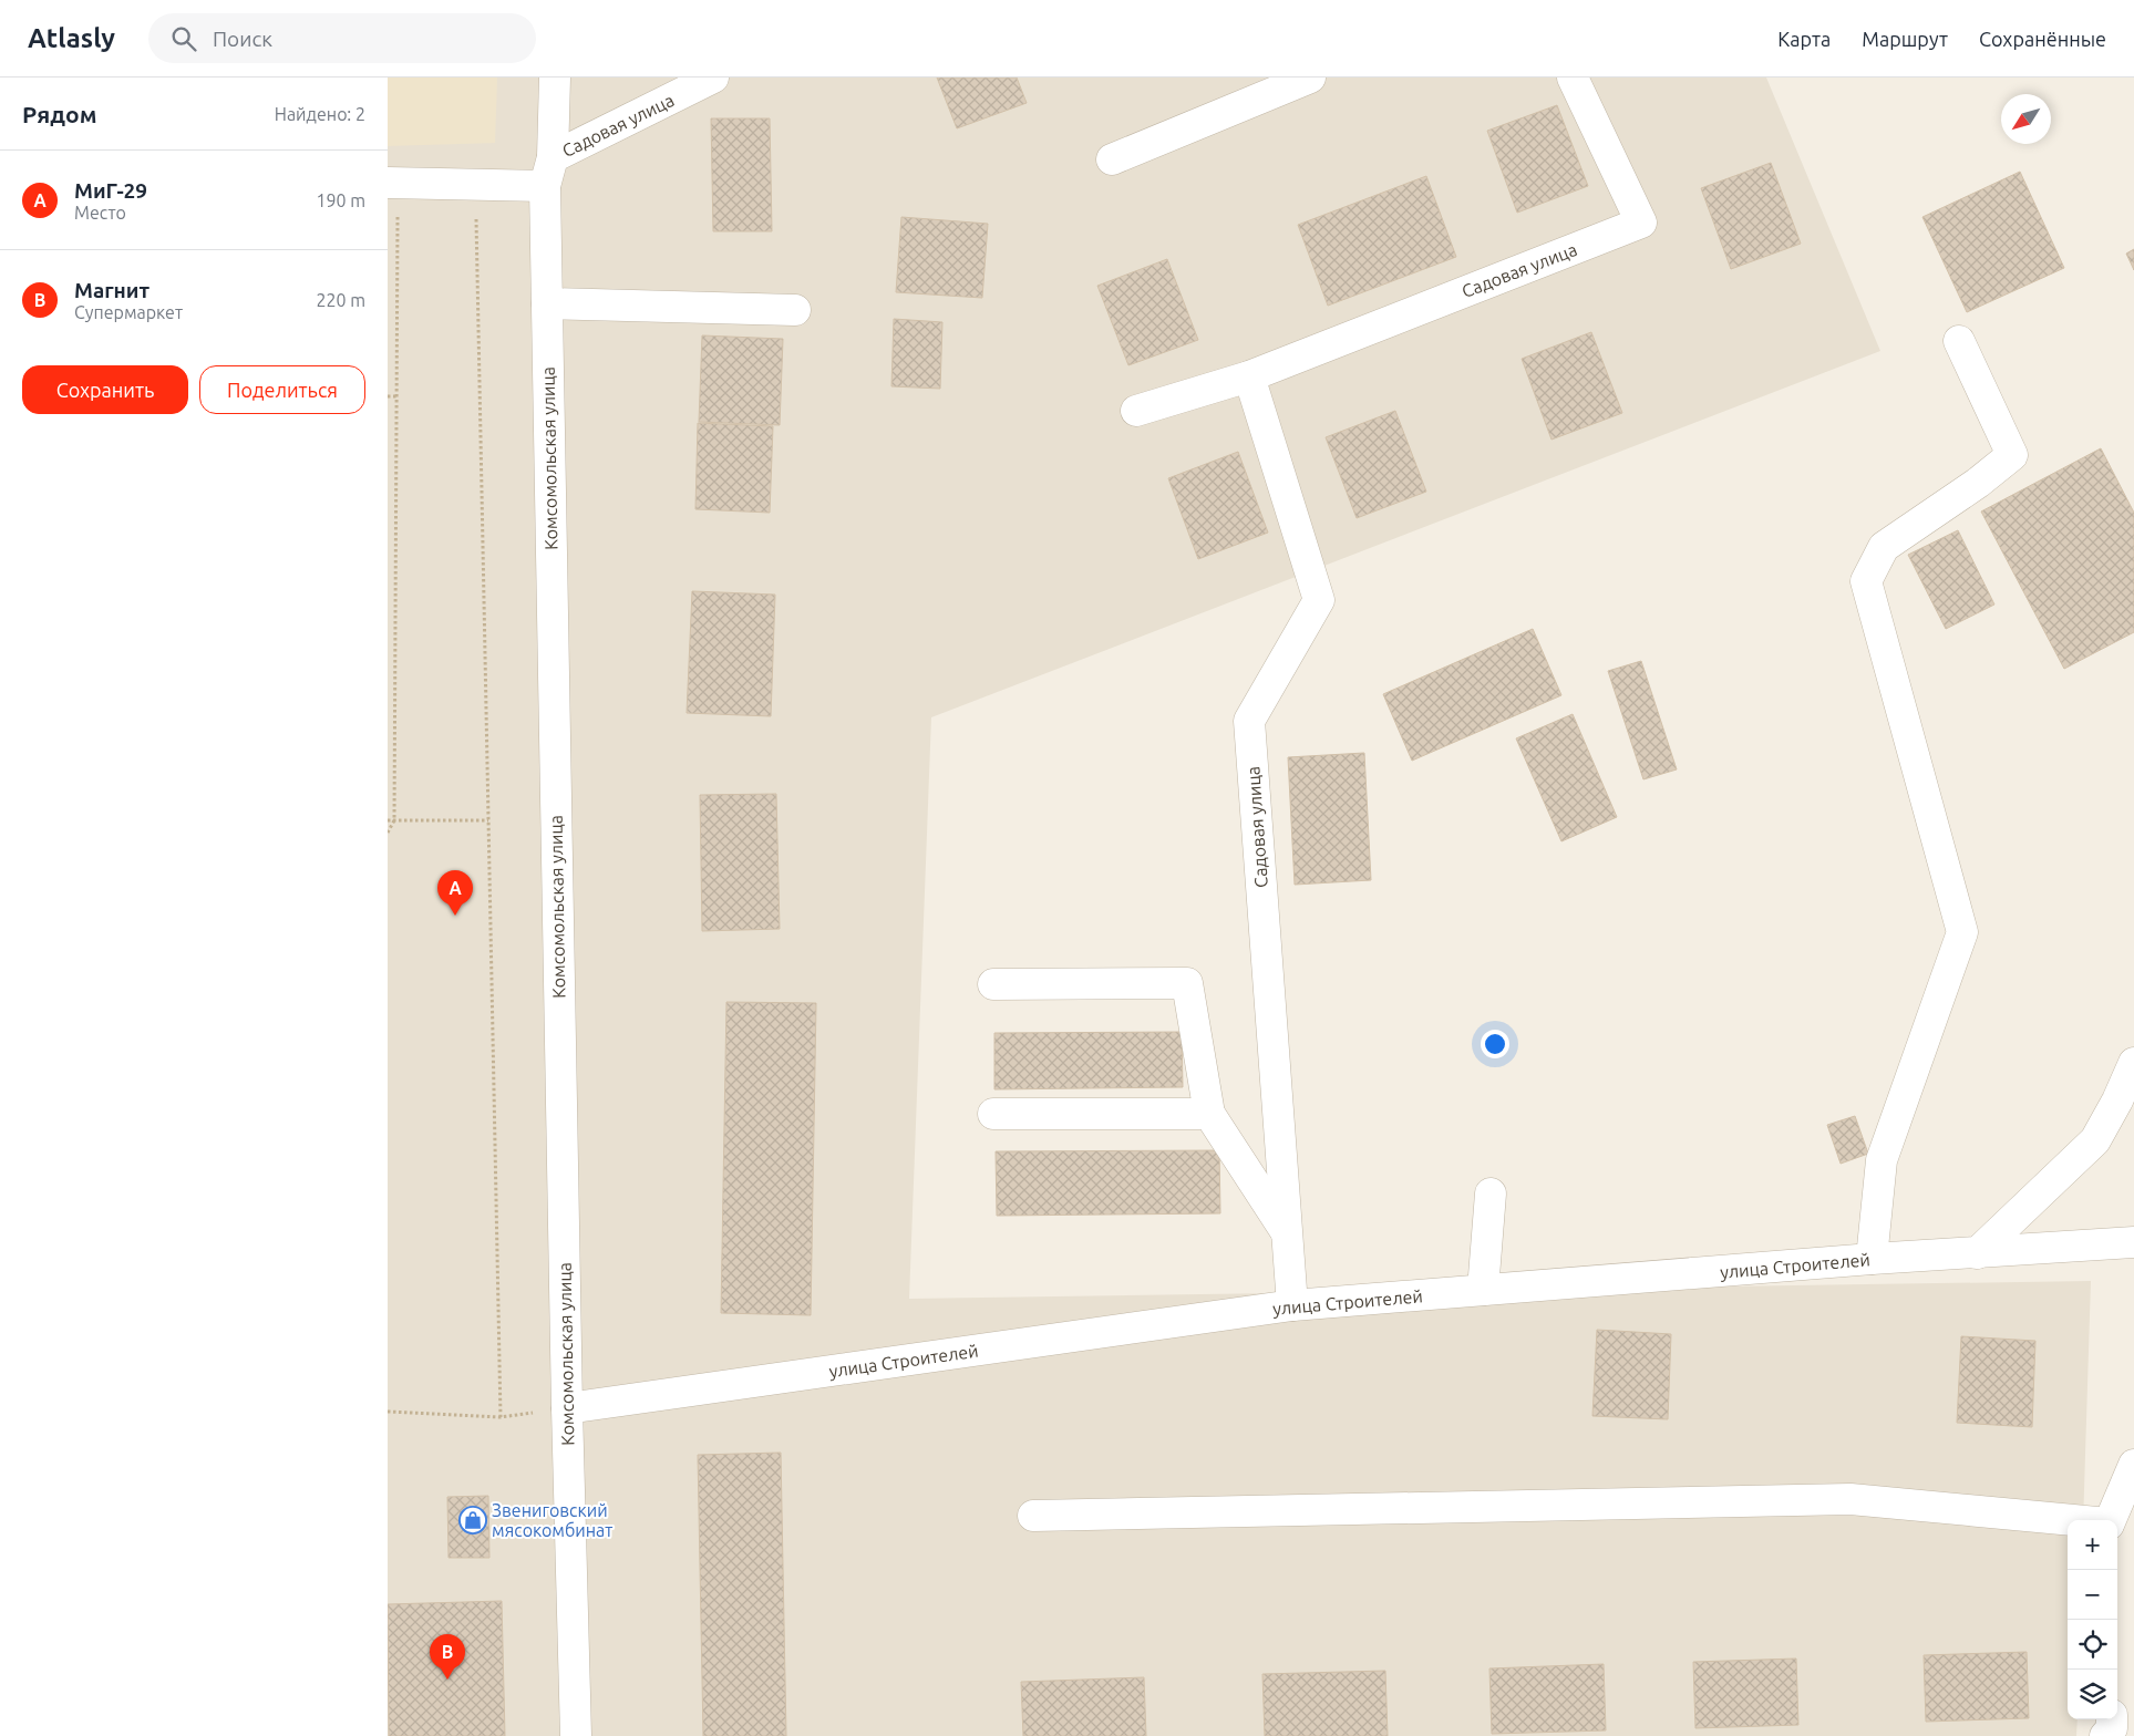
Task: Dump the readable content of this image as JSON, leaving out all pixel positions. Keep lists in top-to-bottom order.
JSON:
{
  "streets": {
    "street": ["Садовая улица", "Комсомольская улица", "улица Строителей"]
  },
  "crossings": [
    ["Садовая улица", "Комсомольская улица"],
    ["Садовая улица", "улица Строителей"],
    ["Комсомольская улица", "улица Строителей"]
  ],
  "places": {
    "shop": ["Звениговский мясокомбинат"]
  },
  "north": "bottom left",
  "page": {
    "header": "Atlasly",
    "search": "Поиск",
    "nav": ["Карта", "Маршрут", "Сохранённые"],
    "heading": ["Рядом", "Найдено: 2"],
    "list": [
      {
        "mark": "A",
        "name": "МиГ-29",
        "note": "Место",
        "value": "190 m"
      },
      {
        "mark": "B",
        "name": "Магнит",
        "note": "Супермаркет",
        "value": "220 m"
      }
    ],
    "buttons": ["Сохранить", "Поделиться"],
    "pins": ["A", "B"],
    "map_buttons": ["+", "−"]
  }
}
